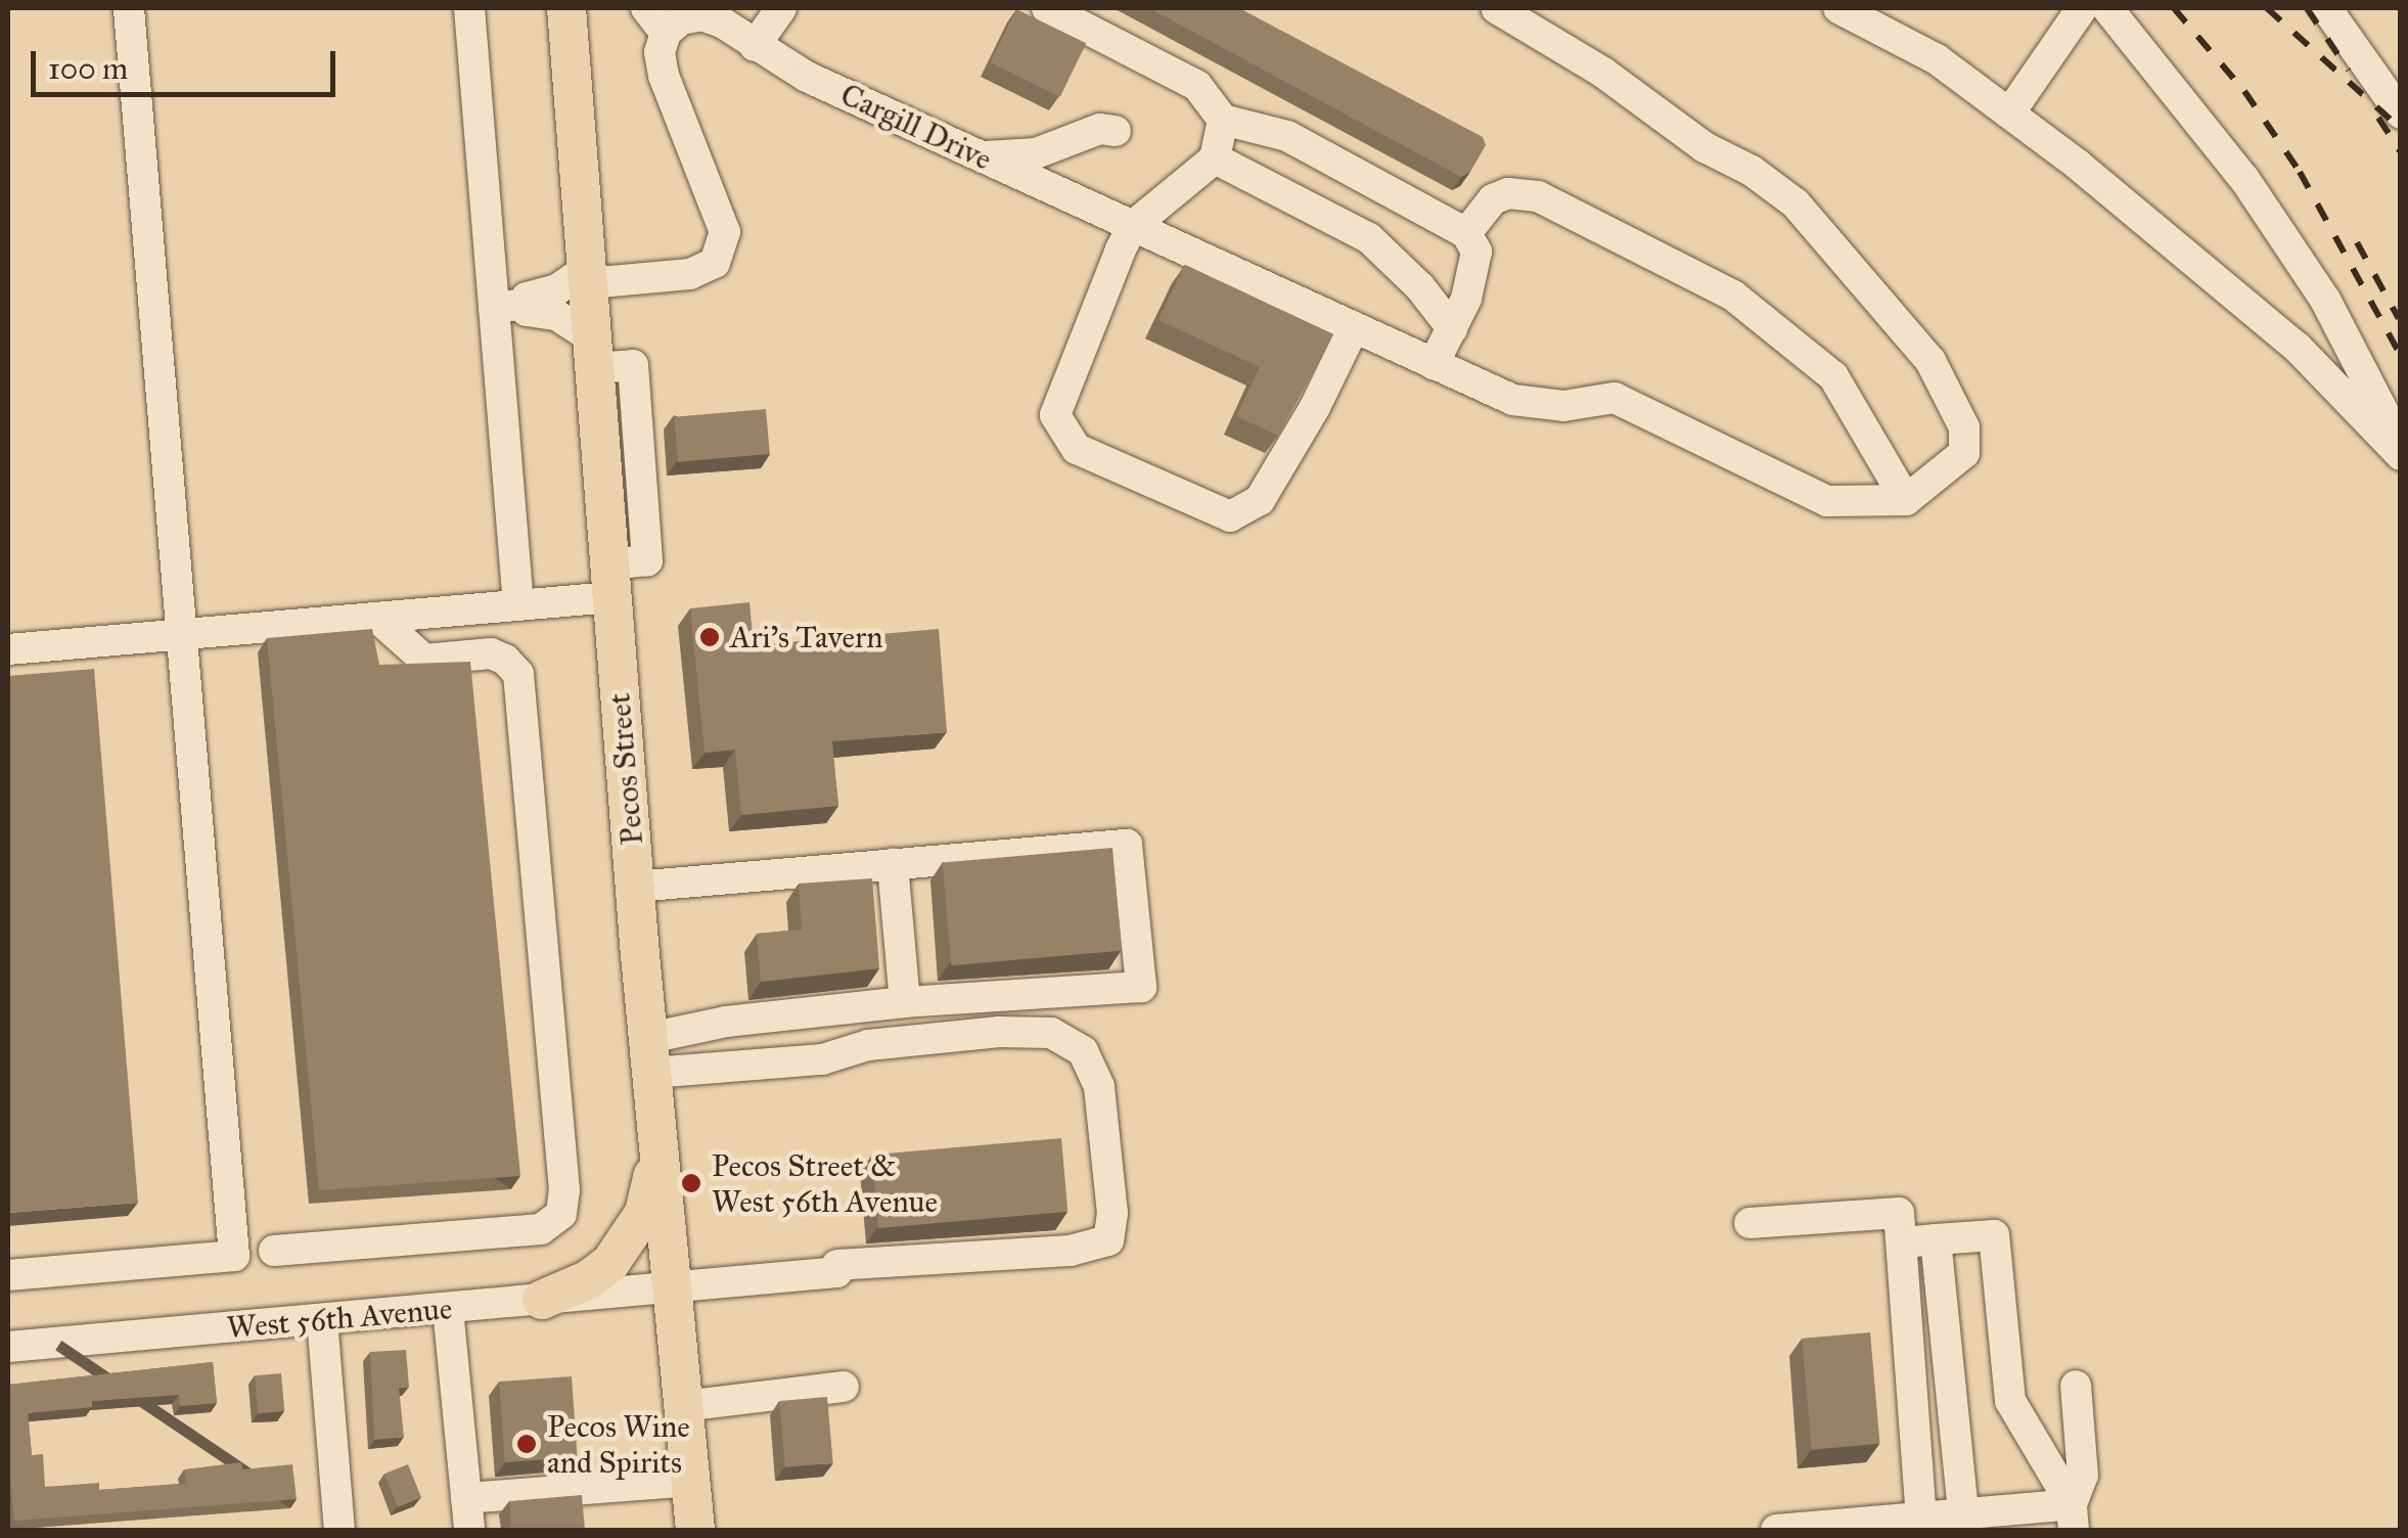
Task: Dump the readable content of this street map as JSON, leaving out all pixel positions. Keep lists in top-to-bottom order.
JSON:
{
  "streets": {
    "main road": ["Pecos Street"],
    "street": ["Cargill Drive", "West 56th Avenue"]
  },
  "crossings": [
    ["Pecos Street", "West 56th Avenue"]
  ],
  "places": ["Ari's Tavern", "Pecos Street & West 56th Avenue", "Pecos Wine and Spirits"],
  "scale_bar": "100 m"
}
